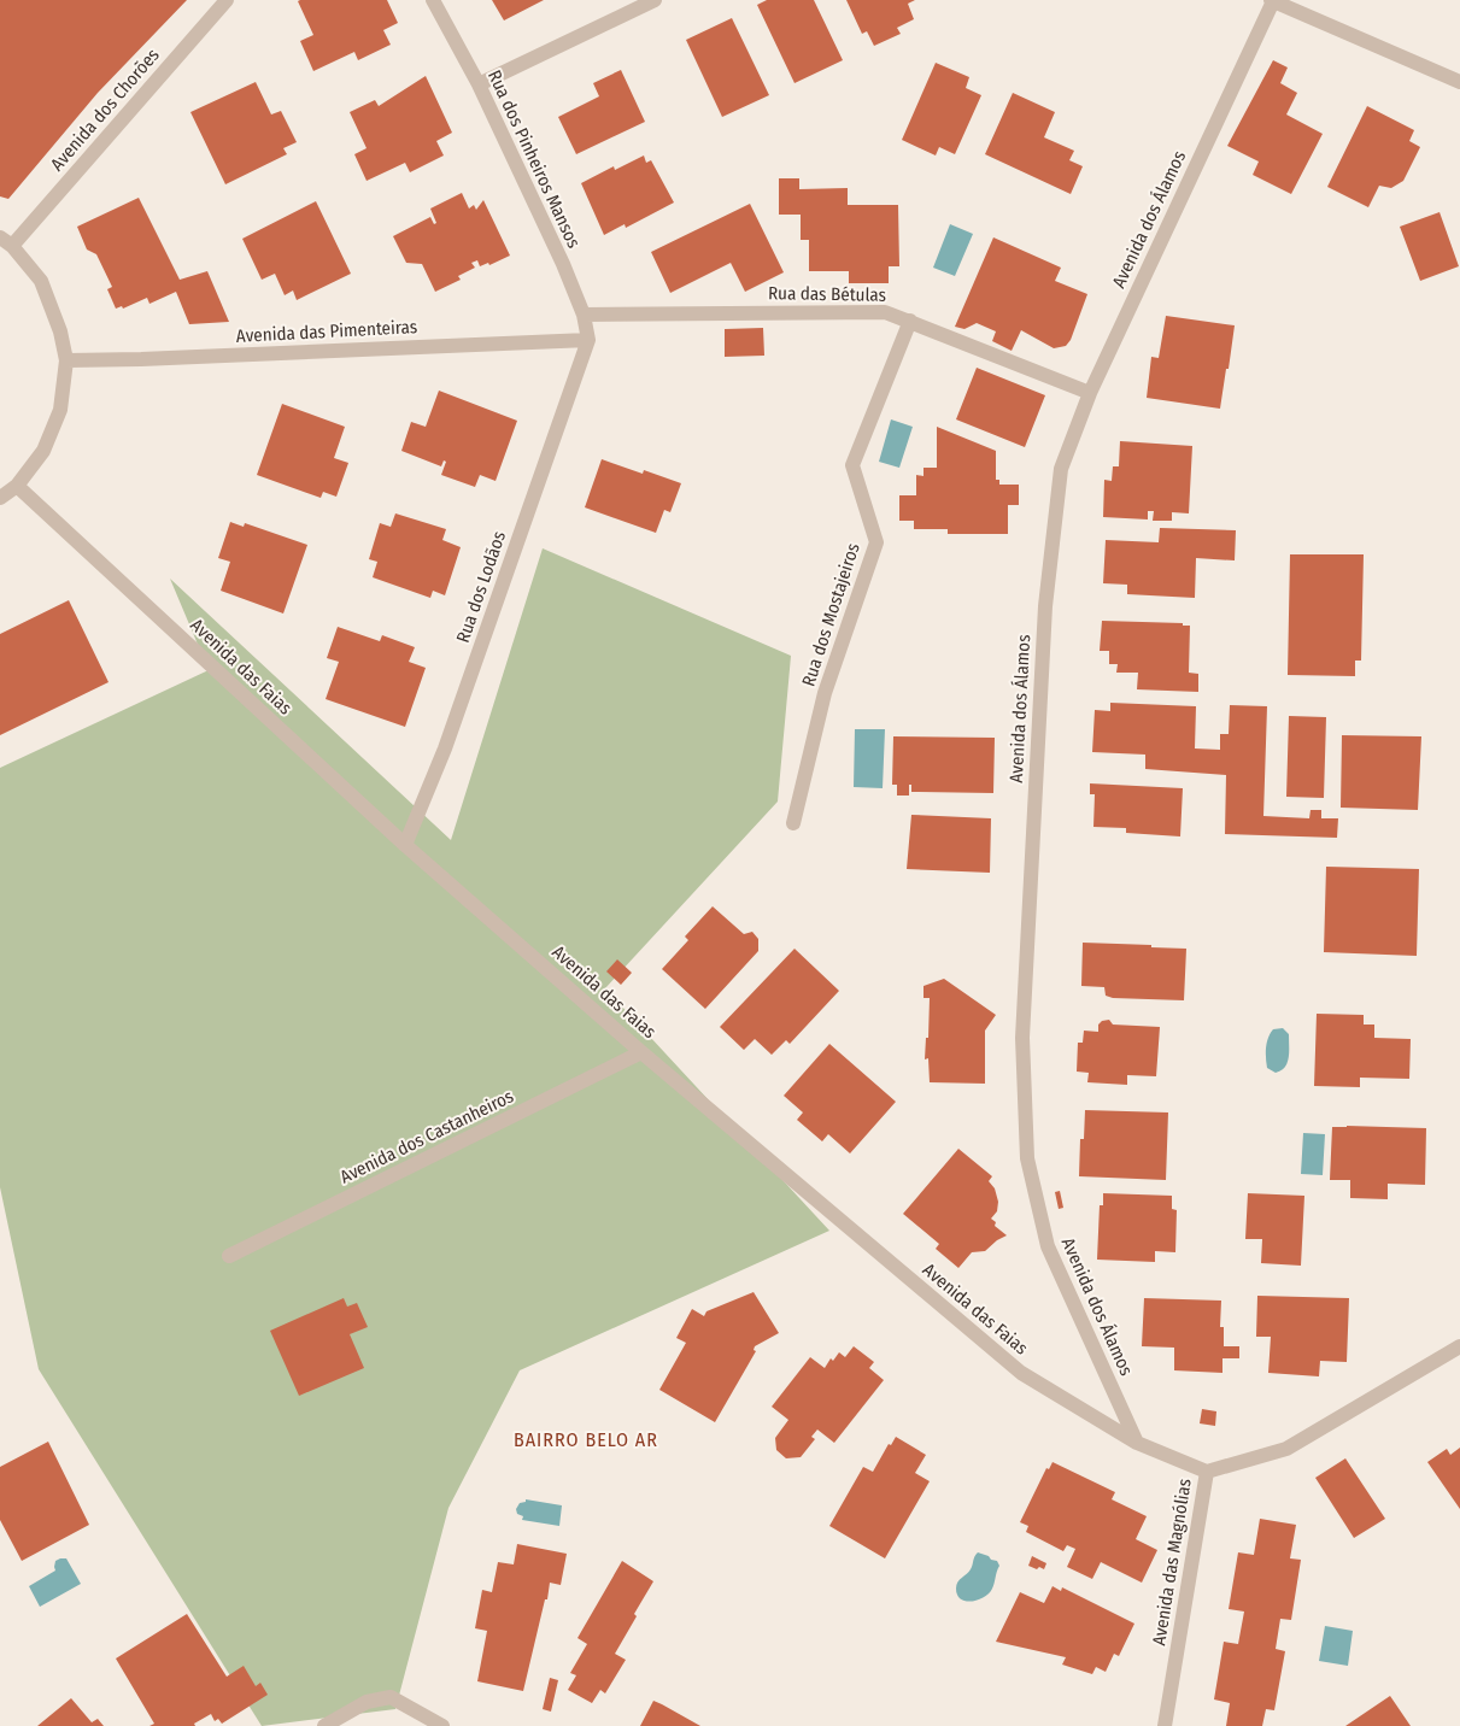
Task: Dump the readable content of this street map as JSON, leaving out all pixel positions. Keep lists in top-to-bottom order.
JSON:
{
  "streets": {
    "street": [
      "Avenida dos Chorões",
      "Rua dos Pinheiros Mansos",
      "Avenida dos Álamos",
      "Rua das Bétulas",
      "Avenida das Pimenteiras",
      "Rua dos Lodãos",
      "Rua dos Mostajeiros",
      "Avenida das Faias",
      "Avenida dos Castanheiros",
      "Avenida das Magnólias"
    ]
  },
  "crossings": [
    ["Rua dos Pinheiros Mansos", "Rua das Bétulas"],
    ["Rua dos Pinheiros Mansos", "Avenida das Pimenteiras"],
    ["Rua dos Pinheiros Mansos", "Rua dos Lodãos"],
    ["Avenida dos Álamos", "Rua das Bétulas"],
    ["Avenida dos Álamos", "Avenida das Faias"],
    ["Rua das Bétulas", "Rua dos Mostajeiros"],
    ["Avenida das Pimenteiras", "Rua dos Lodãos"],
    ["Rua dos Lodãos", "Avenida das Faias"],
    ["Avenida das Faias", "Avenida dos Castanheiros"],
    ["Avenida das Faias", "Avenida das Magnólias"]
  ],
  "districts": ["BAIRRO BELO AR"]
}
